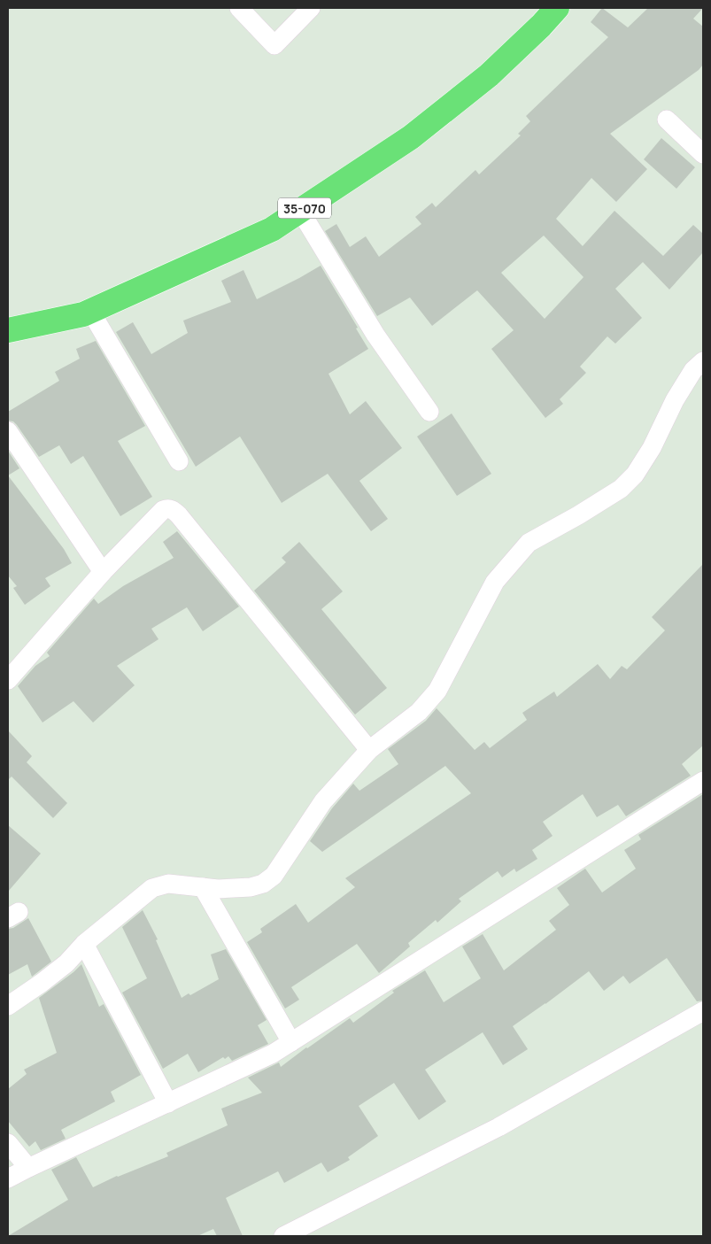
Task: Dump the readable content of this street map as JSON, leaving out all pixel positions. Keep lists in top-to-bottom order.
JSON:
{
  "streets": {
    "main road": ["35-070"]
  }
}
